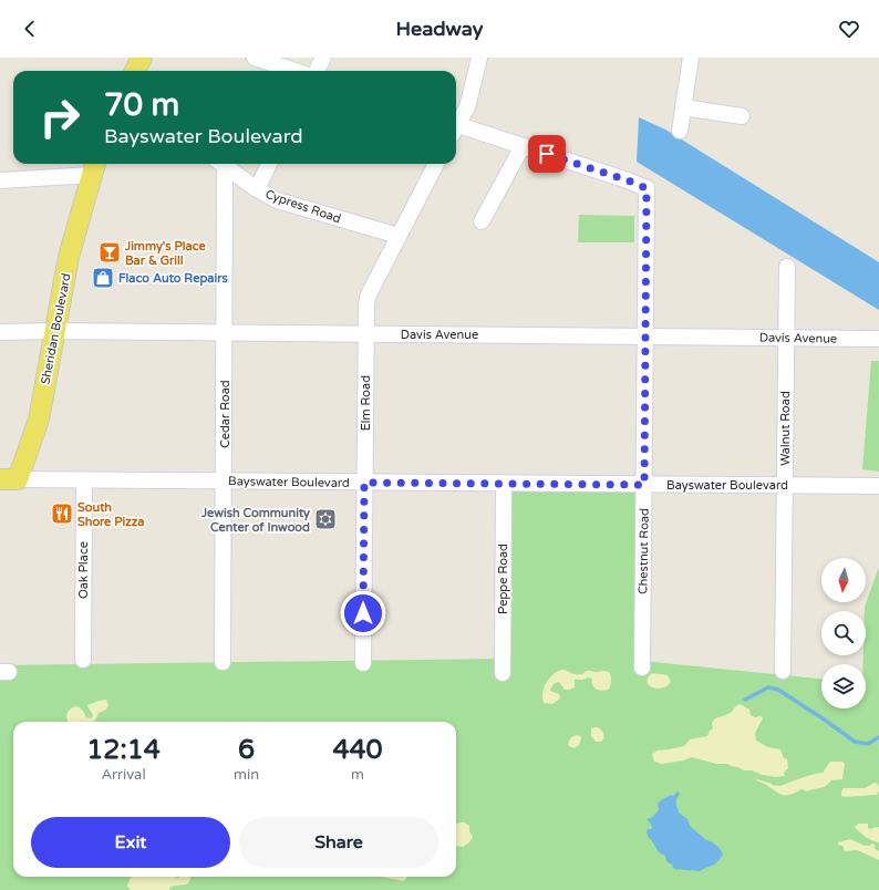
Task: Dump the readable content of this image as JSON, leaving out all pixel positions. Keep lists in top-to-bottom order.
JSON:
{
  "streets": {
    "main road": ["Sheridan Boulevard"],
    "street": [
      "Cypress Road",
      "Davis Avenue",
      "Elm Road",
      "Cedar Road",
      "Walnut Road",
      "Bayswater Boulevard",
      "Chestnut Road",
      "Oak Place",
      "Peppe Road"
    ]
  },
  "crossings": [
    ["Cypress Road", "Elm Road"],
    ["Sheridan Boulevard", "Davis Avenue"],
    ["Sheridan Boulevard", "Bayswater Boulevard"],
    ["Davis Avenue", "Elm Road"],
    ["Davis Avenue", "Cedar Road"],
    ["Davis Avenue", "Walnut Road"],
    ["Davis Avenue", "Chestnut Road"],
    ["Elm Road", "Bayswater Boulevard"],
    ["Cedar Road", "Bayswater Boulevard"],
    ["Walnut Road", "Bayswater Boulevard"],
    ["Bayswater Boulevard", "Chestnut Road"],
    ["Bayswater Boulevard", "Oak Place"],
    ["Bayswater Boulevard", "Peppe Road"]
  ],
  "places": {
    "bar": ["Jimmy's Place Bar & Grill"],
    "shop": ["Flaco Auto Repairs"],
    "restaurant": ["South Shore Pizza"],
    "synagogue": ["Jewish Community Center of Inwood"]
  },
  "north": "bottom",
  "page": {
    "header": "Headway",
    "turn": ["70 m", "Bayswater Boulevard"],
    "eta": [
      "12:14",
      "Arrival",
      "6",
      "min",
      "440",
      "m"
    ],
    "buttons": ["Exit", "Share"]
  }
}
